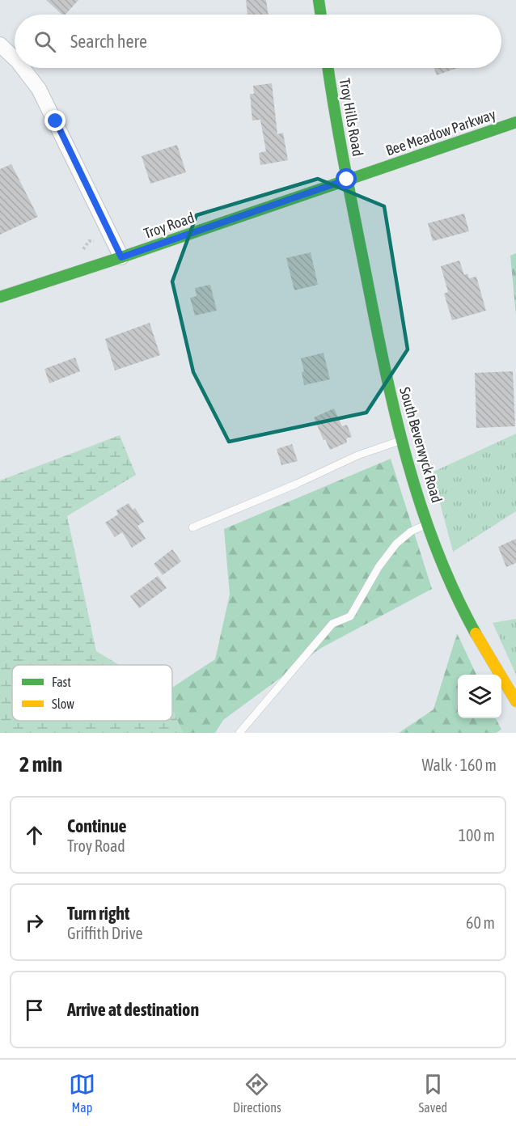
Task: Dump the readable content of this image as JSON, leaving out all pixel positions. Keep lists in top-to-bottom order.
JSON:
{
  "streets": {
    "main road": [
      "Troy Hills Road",
      "Bee Meadow Parkway",
      "Troy Road",
      "South Beverwyck Road"
    ]
  },
  "crossings": [
    ["Troy Hills Road", "Bee Meadow Parkway"],
    ["Troy Hills Road", "Troy Road"],
    ["Troy Hills Road", "South Beverwyck Road"],
    ["Bee Meadow Parkway", "Troy Road"],
    ["Bee Meadow Parkway", "South Beverwyck Road"],
    ["Troy Road", "South Beverwyck Road"]
  ],
  "legend": ["Fast", "Slow"],
  "page": {
    "search": "Search here",
    "heading": ["2 min", "Walk · 160 m"],
    "list": [
      ["Continue", "Troy Road", "100 m"],
      ["Turn right", "Griffith Drive", "60 m"],
      "Arrive at destination"
    ],
    "nav": ["Map", "Directions", "Saved"]
  }
}
